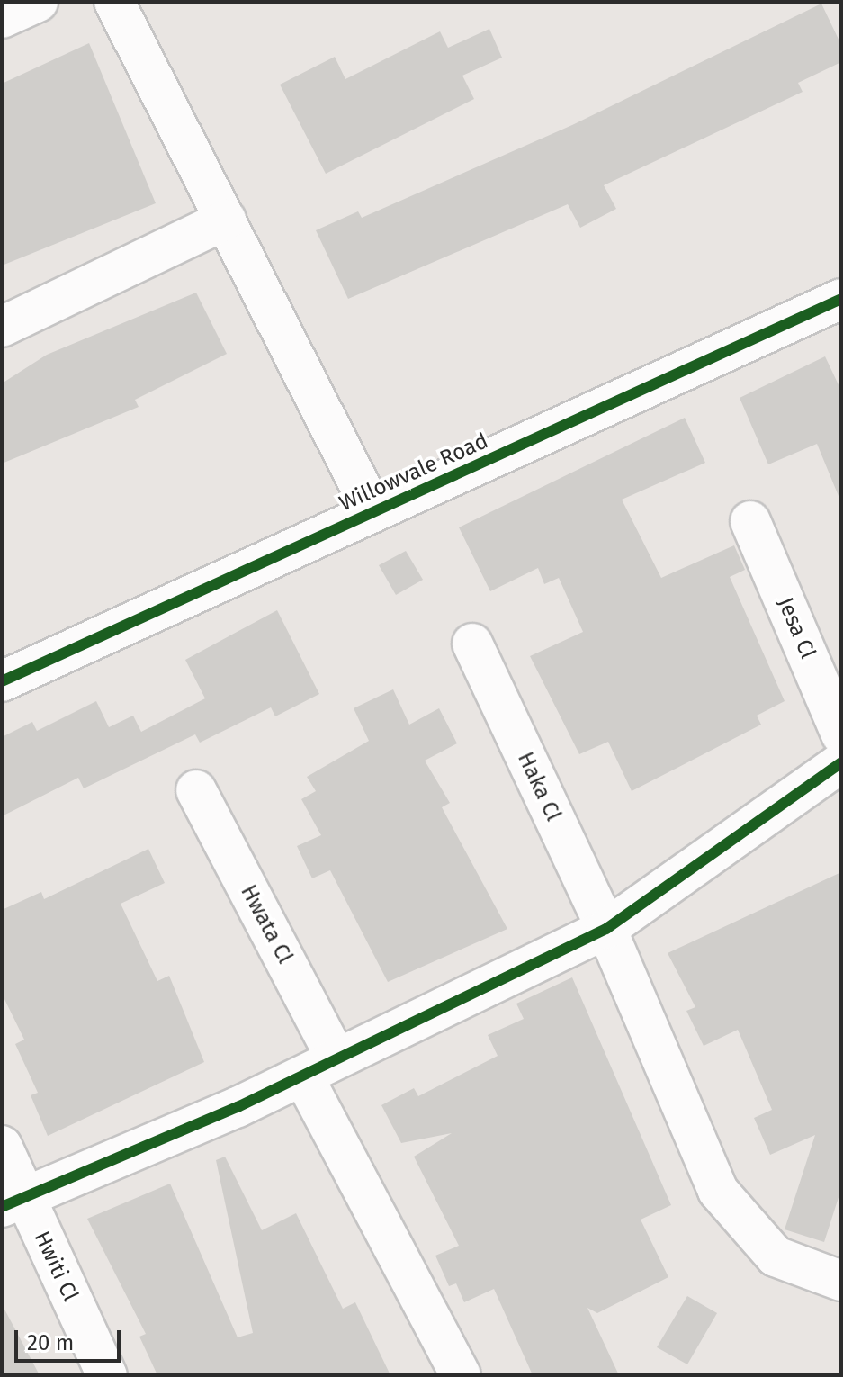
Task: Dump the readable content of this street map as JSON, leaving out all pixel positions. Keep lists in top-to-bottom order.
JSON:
{
  "streets": {
    "street": [
      "Willowvale Road",
      "Jesa Cl",
      "Haka Cl",
      "Hwata Cl",
      "Hwiti Cl"
    ]
  },
  "scale_bar": "20 m"
}
